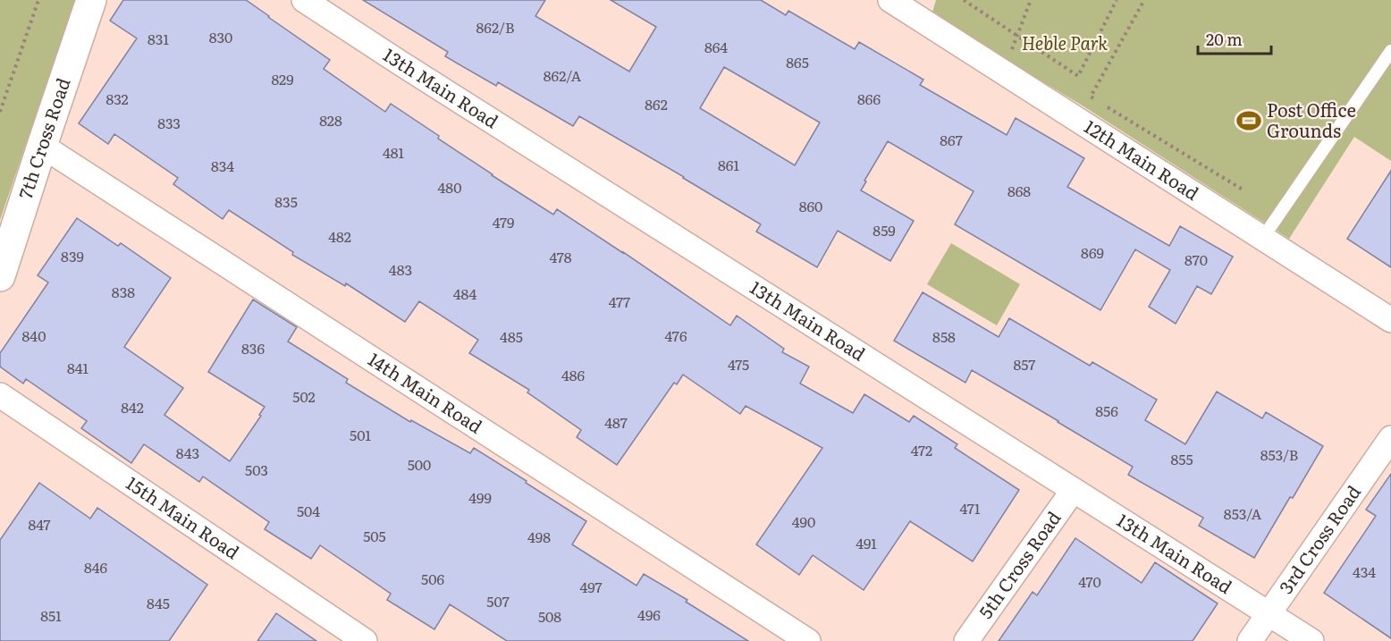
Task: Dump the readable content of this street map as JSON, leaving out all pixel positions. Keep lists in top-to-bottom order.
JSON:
{
  "streets": {
    "street": [
      "13th Main Road",
      "7th Cross Road",
      "12th Main Road",
      "14th Main Road",
      "15th Main Road",
      "3rd Cross Road",
      "5th Cross Road"
    ]
  },
  "crossings": [
    ["13th Main Road", "3rd Cross Road"],
    ["13th Main Road", "5th Cross Road"],
    ["7th Cross Road", "14th Main Road"]
  ],
  "parks": ["Heble Park"],
  "places": {
    "sports": ["Post Office Grounds"]
  },
  "house_numbers": [
    "862/B",
    "830",
    "831",
    "864",
    "865",
    "862/A",
    "829",
    "832",
    "866",
    "862",
    "828",
    "833",
    "867",
    "481",
    "861",
    "834",
    "480",
    "868",
    "835",
    "860",
    "479",
    "859",
    "482",
    "869",
    "839",
    "478",
    "870",
    "483",
    "838",
    "484",
    "477",
    "840",
    "476",
    "485",
    "858",
    "836",
    "475",
    "857",
    "841",
    "486",
    "502",
    "842",
    "856",
    "487",
    "501",
    "472",
    "843",
    "853/B",
    "855",
    "500",
    "503",
    "499",
    "471",
    "504",
    "853/A",
    "490",
    "847",
    "505",
    "498",
    "491",
    "846",
    "434",
    "506",
    "470",
    "497",
    "507",
    "845",
    "496",
    "851",
    "508"
  ],
  "scale_bar": "20 m"
}
